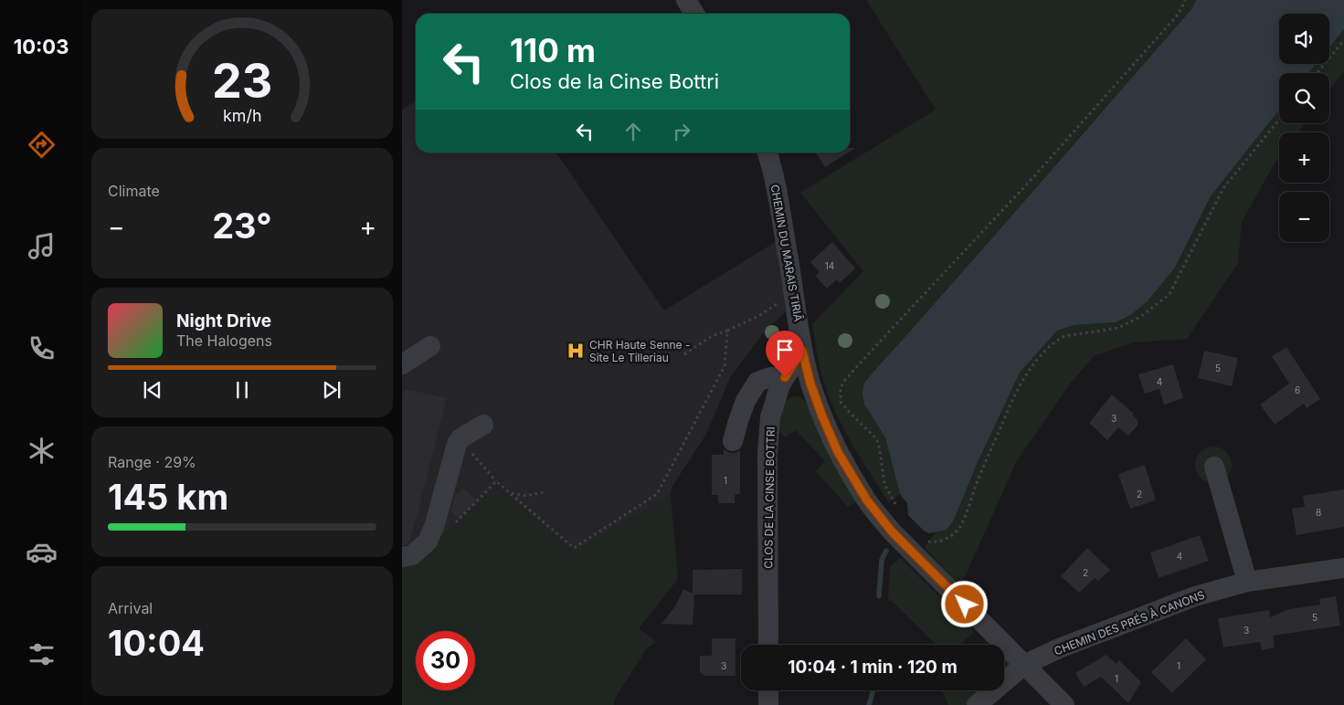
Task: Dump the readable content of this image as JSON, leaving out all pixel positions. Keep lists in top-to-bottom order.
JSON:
{
  "streets": {
    "street": ["CHEMIN DU MARAIS TIRIÂ", "CLOS DE LA CINSE BOTTRI", "CHEMIN DES PRÉS À CANONS"]
  },
  "crossings": [
    ["CHEMIN DU MARAIS TIRIÂ", "CLOS DE LA CINSE BOTTRI"],
    ["CHEMIN DU MARAIS TIRIÂ", "CHEMIN DES PRÉS À CANONS"]
  ],
  "places": {
    "hospital": ["CHR Haute Senne - Site Le Tilleriau"]
  },
  "house_numbers": [
    "14",
    "5",
    "4",
    "6",
    "3",
    "1",
    "2",
    "8",
    "4",
    "2",
    "5",
    "3",
    "3",
    "1",
    "1"
  ],
  "page": {
    "tabs": "10:03",
    "map_buttons": ["+", "−"],
    "turn": ["110 m", "Clos de la Cinse Bottri"],
    "tile": [
      "Climate",
      ["Range · 29%", "145 km"],
      ["Arrival", "10:04"]
    ],
    "heat": ["−", "23°", "+"],
    "song": ["Night Drive", "The Halogens"],
    "limit": "30",
    "trip": "10:04 · 1 min · 120 m",
    "gauge": ["23", "km/h"]
  }
}
